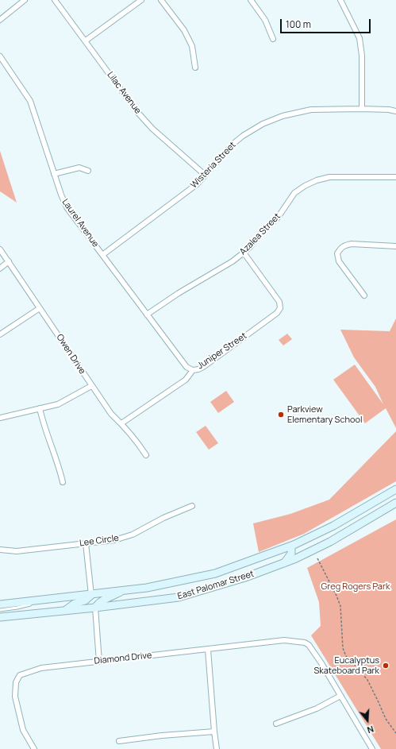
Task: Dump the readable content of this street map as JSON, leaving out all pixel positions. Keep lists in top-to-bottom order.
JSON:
{
  "streets": {
    "main road": ["East Palomar Street"],
    "street": [
      "Lilac Avenue",
      "Wisteria Street",
      "Laurel Avenue",
      "Azalea Street",
      "Juniper Street",
      "Owen Drive",
      "Lee Circle",
      "Diamond Drive"
    ]
  },
  "crossings": [
    ["Lilac Avenue", "Wisteria Street"],
    ["Wisteria Street", "Laurel Avenue"],
    ["Laurel Avenue", "Azalea Street"],
    ["Laurel Avenue", "Juniper Street"],
    ["Azalea Street", "Juniper Street"],
    ["Juniper Street", "Owen Drive"]
  ],
  "parks": ["Greg Rogers Park"],
  "places": ["Parkview Elementary School", "Eucalyptus Skateboard Park"],
  "scale_bar": "100 m",
  "north": "bottom"
}
